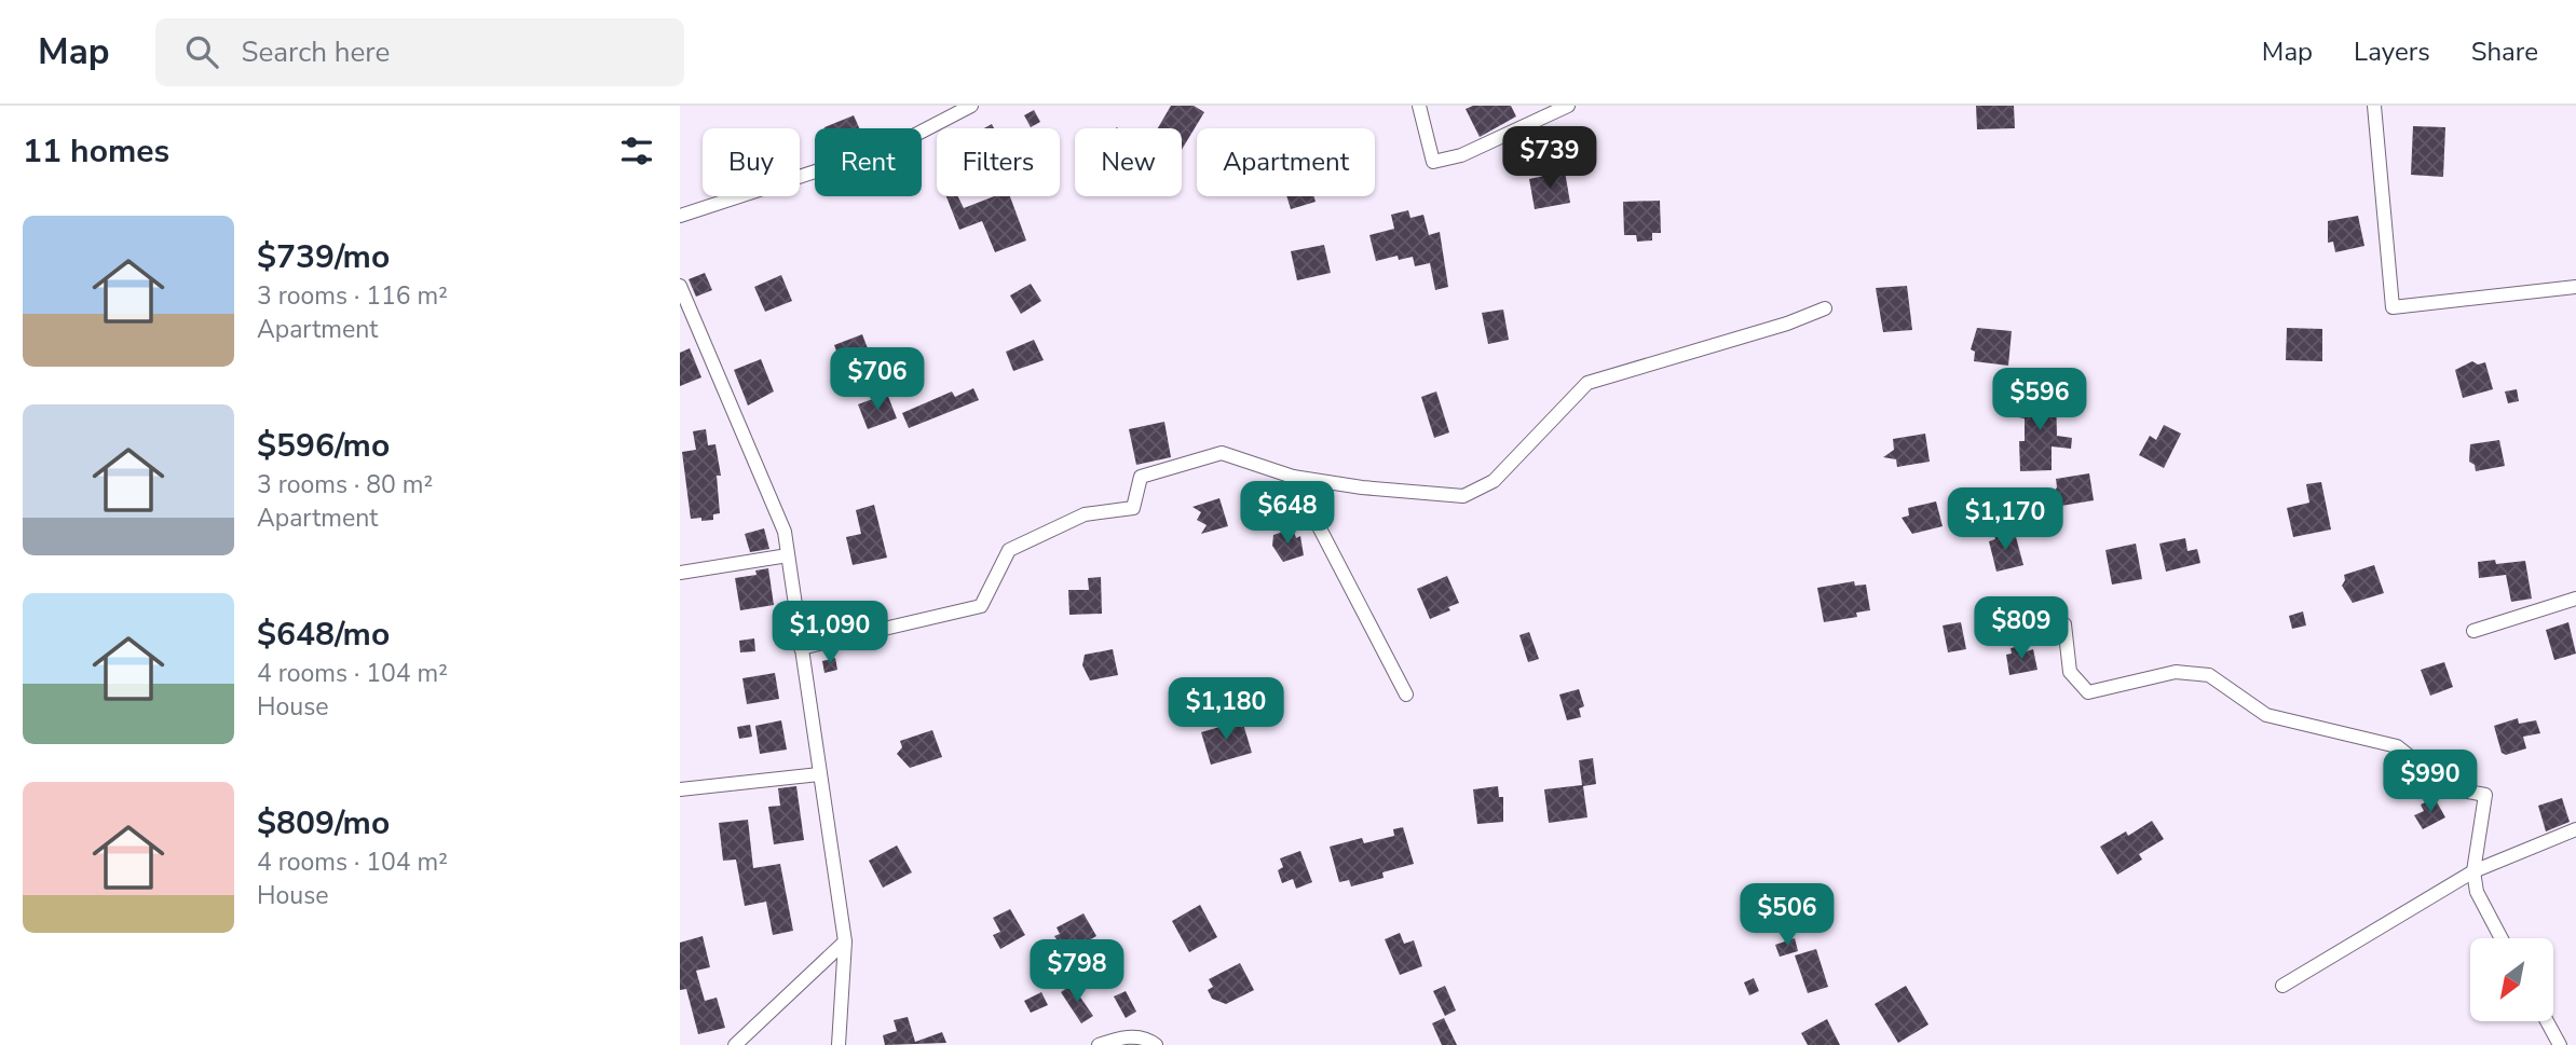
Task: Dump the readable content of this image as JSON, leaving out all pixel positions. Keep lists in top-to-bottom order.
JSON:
{
  "north": "bottom left",
  "page": {
    "header": "Map",
    "search": "Search here",
    "nav": ["Map", "Layers", "Share"],
    "heading": "11 homes",
    "price": [
      "$739",
      "$706",
      "$596",
      "$648",
      "$1,170",
      "$809",
      "$1,090",
      "$1,180",
      "$990",
      "$506",
      "$798"
    ],
    "chip": [
      "Buy",
      "Rent",
      "Filters",
      "New",
      "Apartment"
    ],
    "list": [
      {
        "name": "$739/mo",
        "note": "3 rooms · 116 m² · Apartment"
      },
      {
        "name": "$596/mo",
        "note": "3 rooms · 80 m² · Apartment"
      },
      {
        "name": "$648/mo",
        "note": "4 rooms · 104 m² · House"
      },
      {
        "name": "$809/mo",
        "note": "4 rooms · 104 m² · House"
      }
    ]
  }
}
